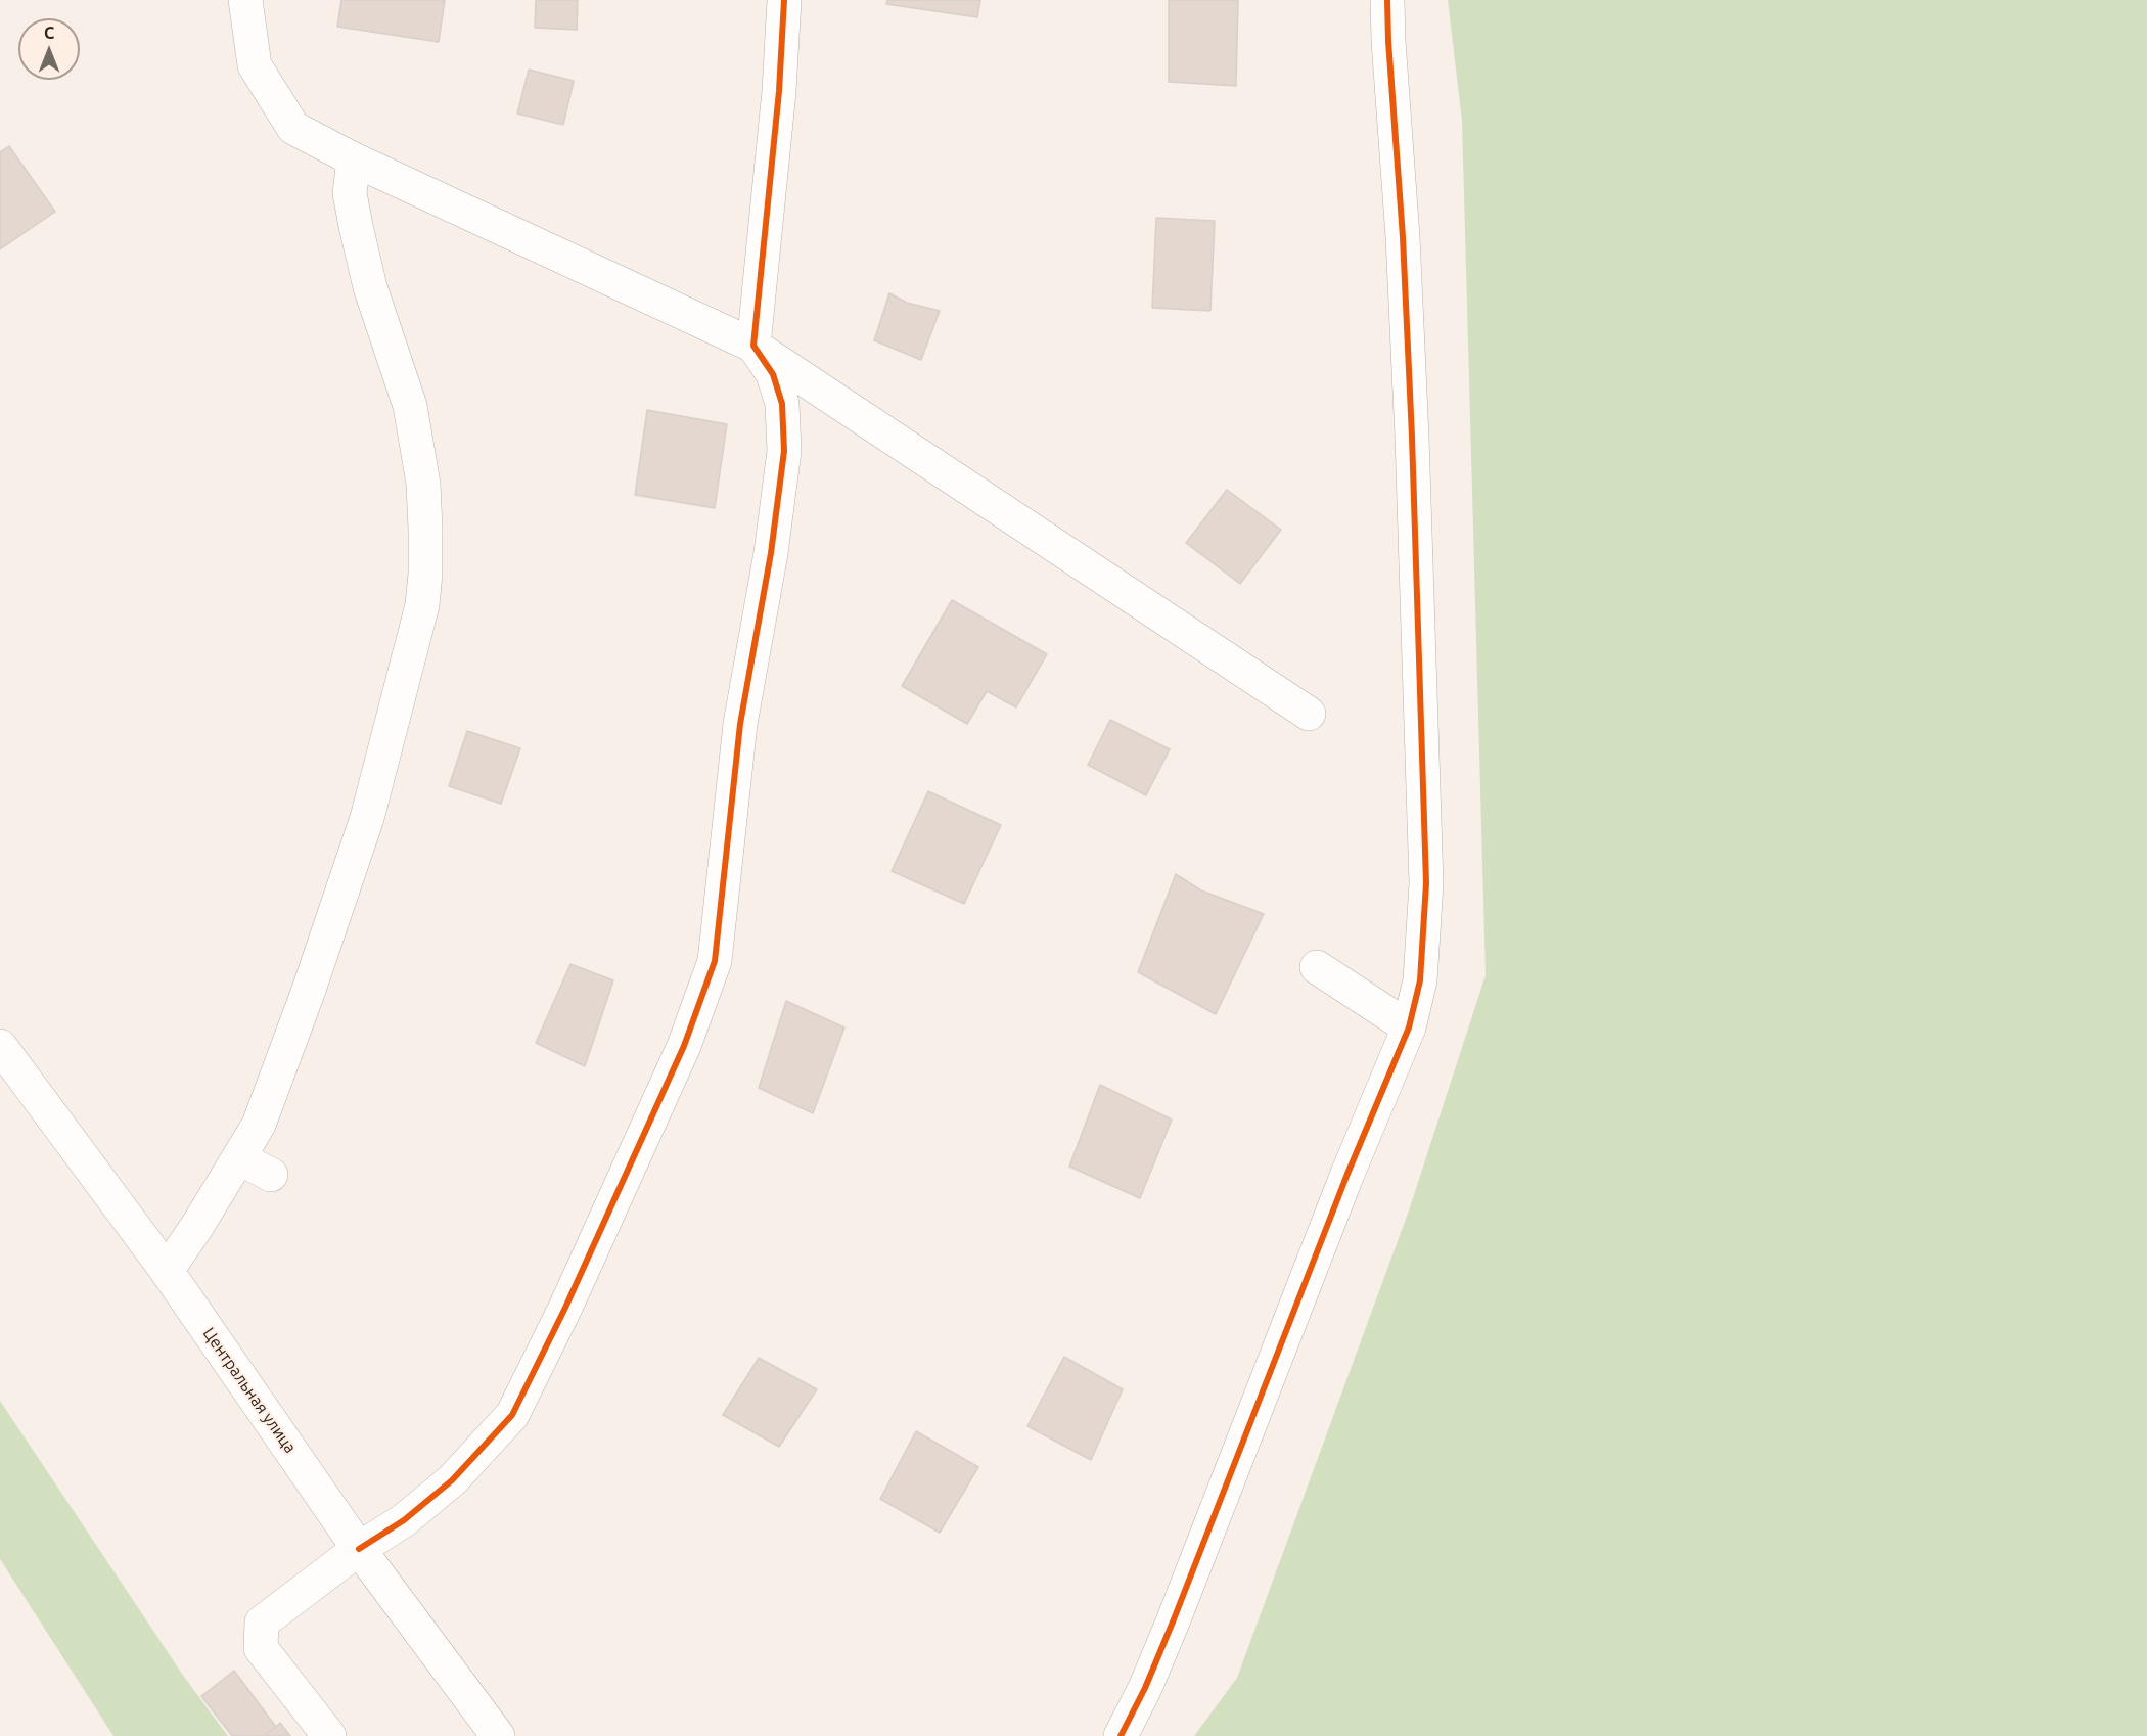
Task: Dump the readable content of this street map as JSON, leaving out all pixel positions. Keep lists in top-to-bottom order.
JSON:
{
  "streets": {
    "street": ["Центральная улица"]
  },
  "north": "top"
}
